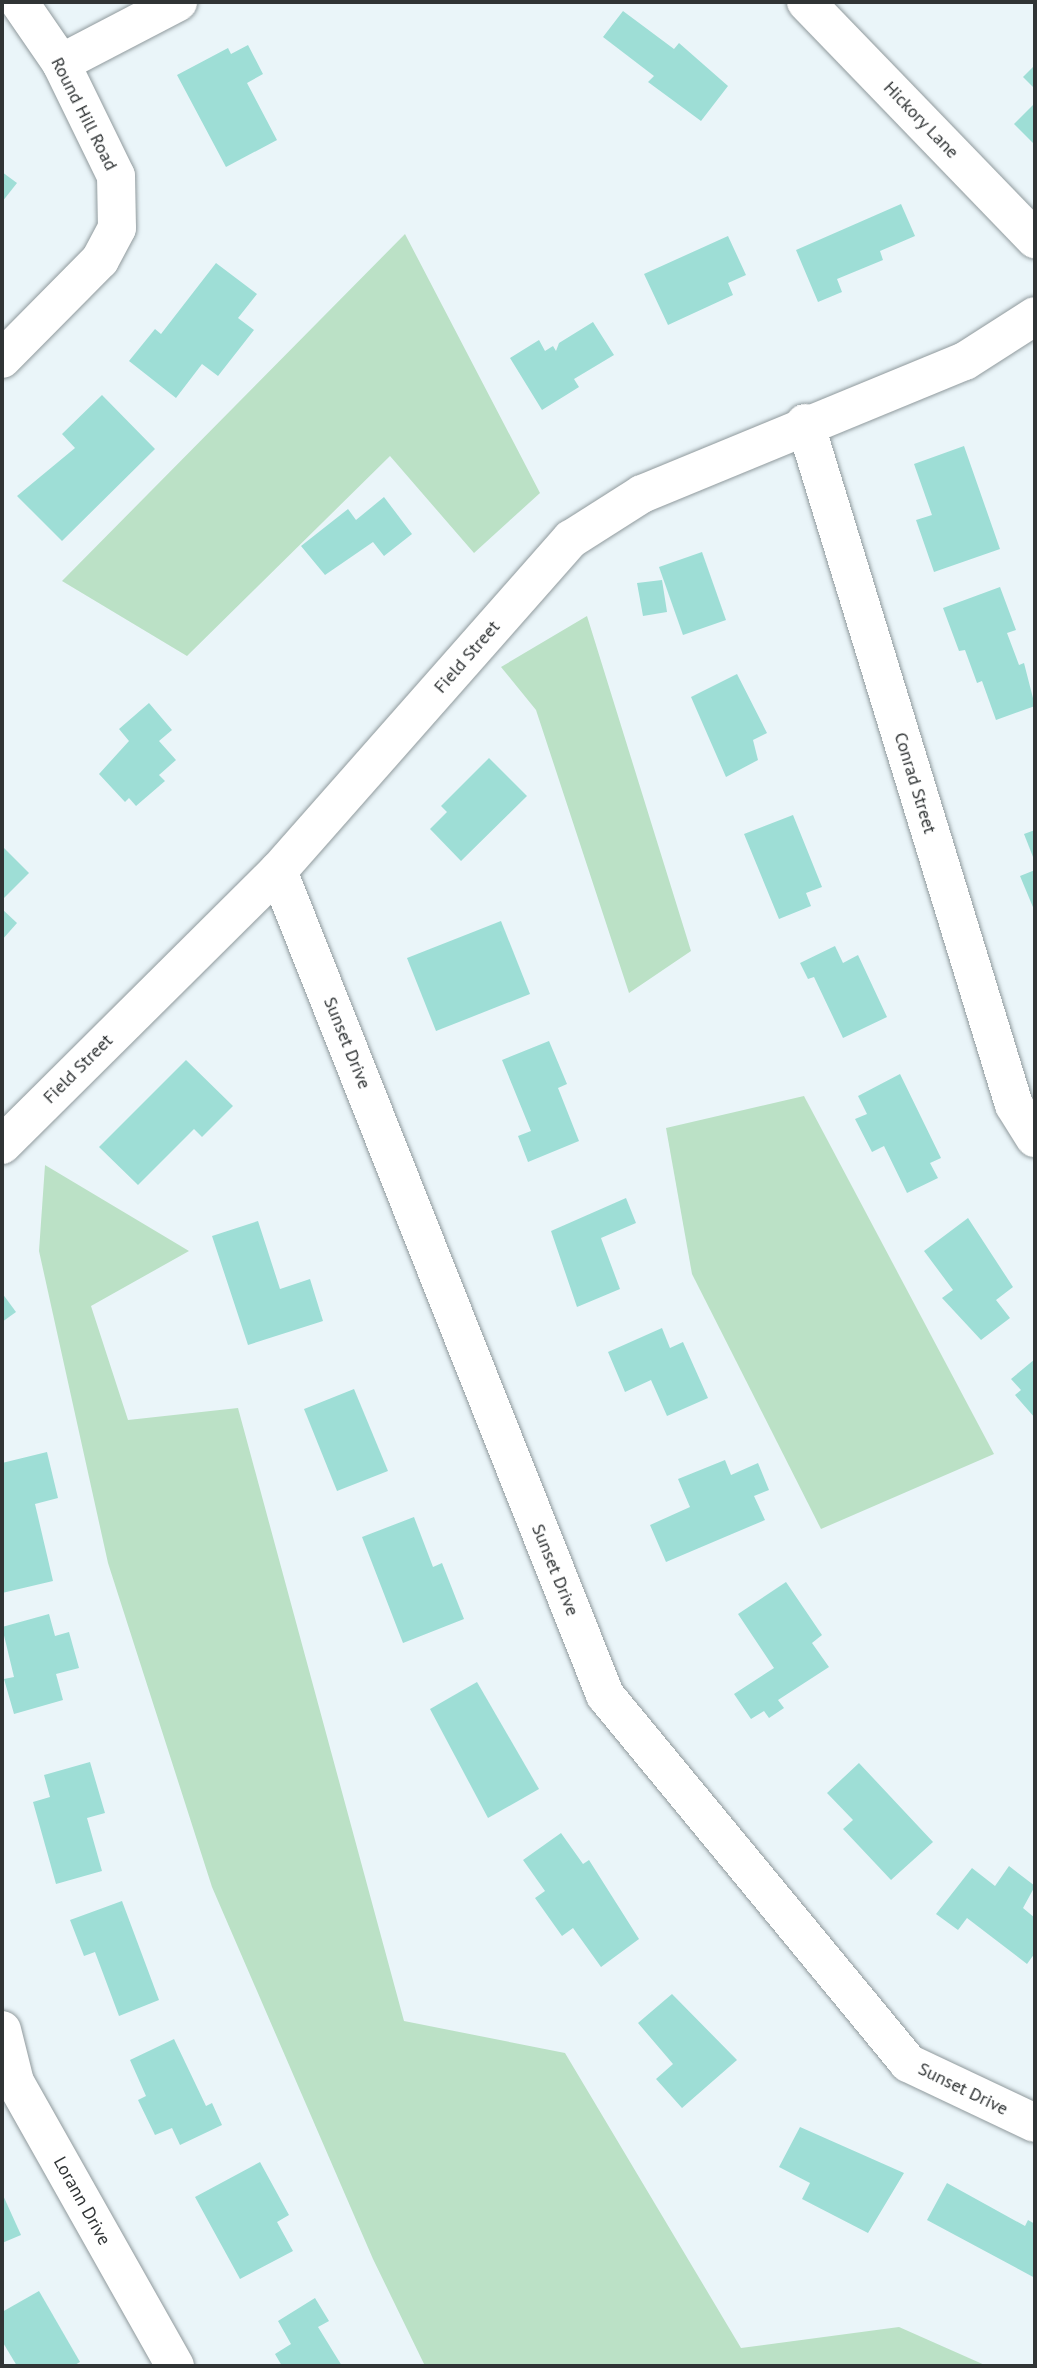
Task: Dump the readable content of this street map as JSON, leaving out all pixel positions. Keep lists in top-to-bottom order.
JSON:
{
  "streets": {
    "street": [
      "Round Hill Road",
      "Hickory Lane",
      "Field Street",
      "Conrad Street",
      "Sunset Drive",
      "Lorann Drive"
    ]
  },
  "crossings": [
    ["Field Street", "Conrad Street"],
    ["Field Street", "Sunset Drive"]
  ]
}
